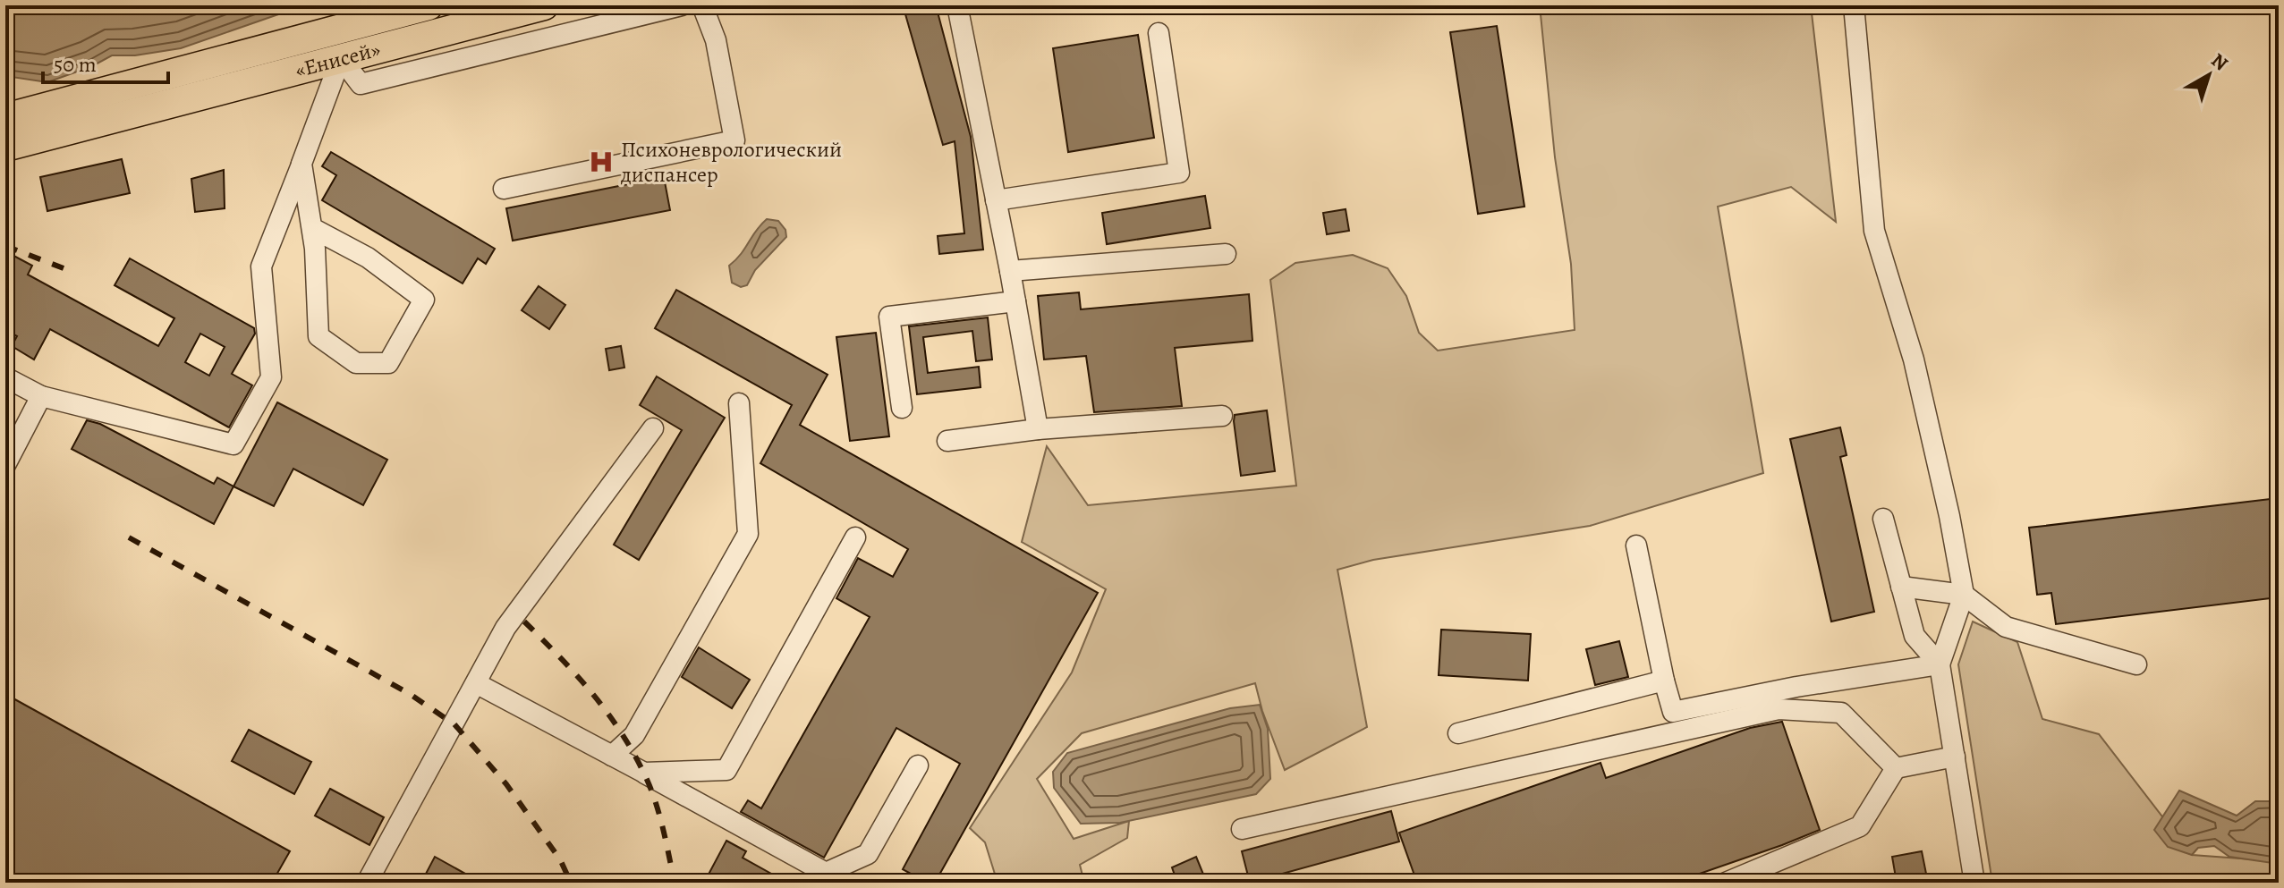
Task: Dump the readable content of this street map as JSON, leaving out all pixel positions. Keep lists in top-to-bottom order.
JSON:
{
  "streets": {
    "highway": ["«Енисей»"]
  },
  "places": {
    "hospital": ["Психоневрологический диспансер"]
  },
  "scale_bar": "50 m",
  "north": "top right"
}
